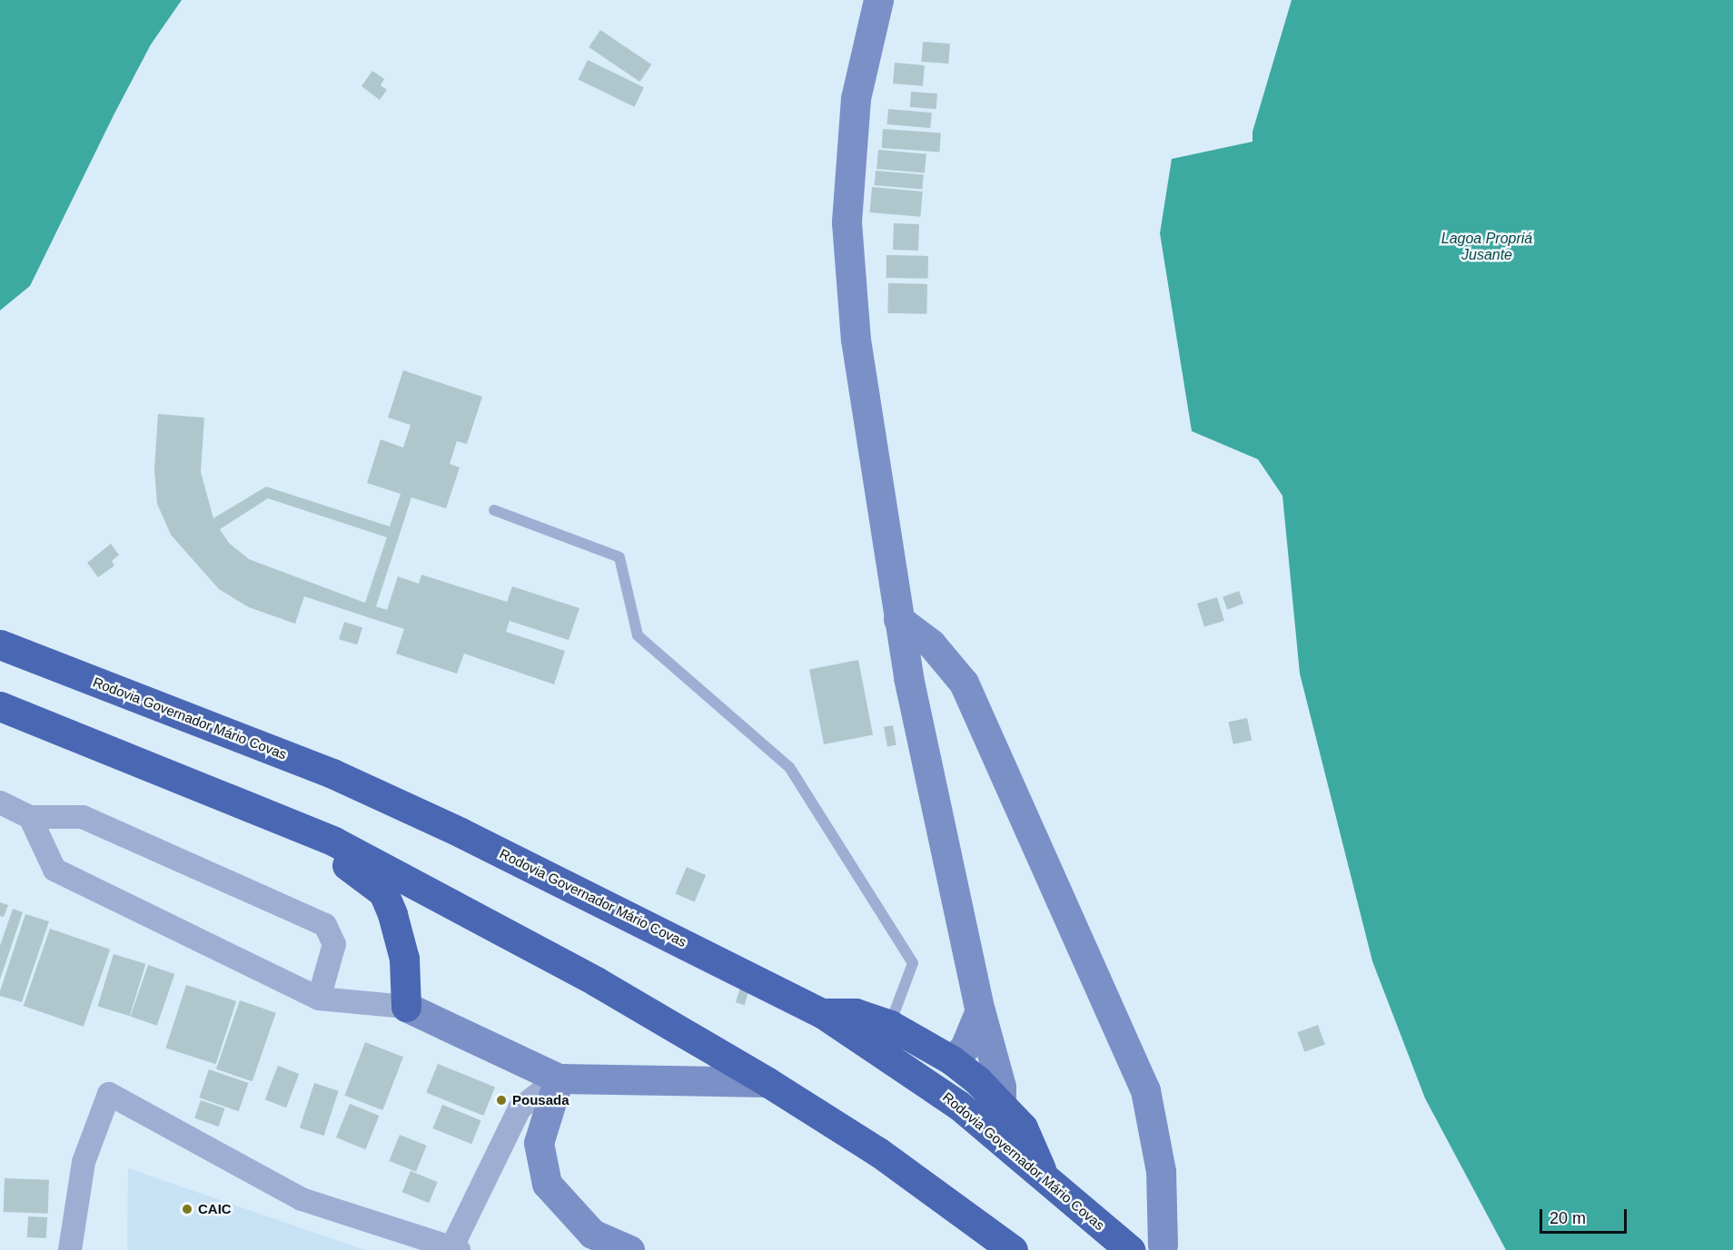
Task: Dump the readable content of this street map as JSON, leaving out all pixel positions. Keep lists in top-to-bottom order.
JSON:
{
  "streets": {
    "highway": ["Rodovia Governador Mário Covas"]
  },
  "water": ["Lagoa Propriá Jusante"],
  "places": ["Pousada", "CAIC"],
  "scale_bar": "20 m"
}
